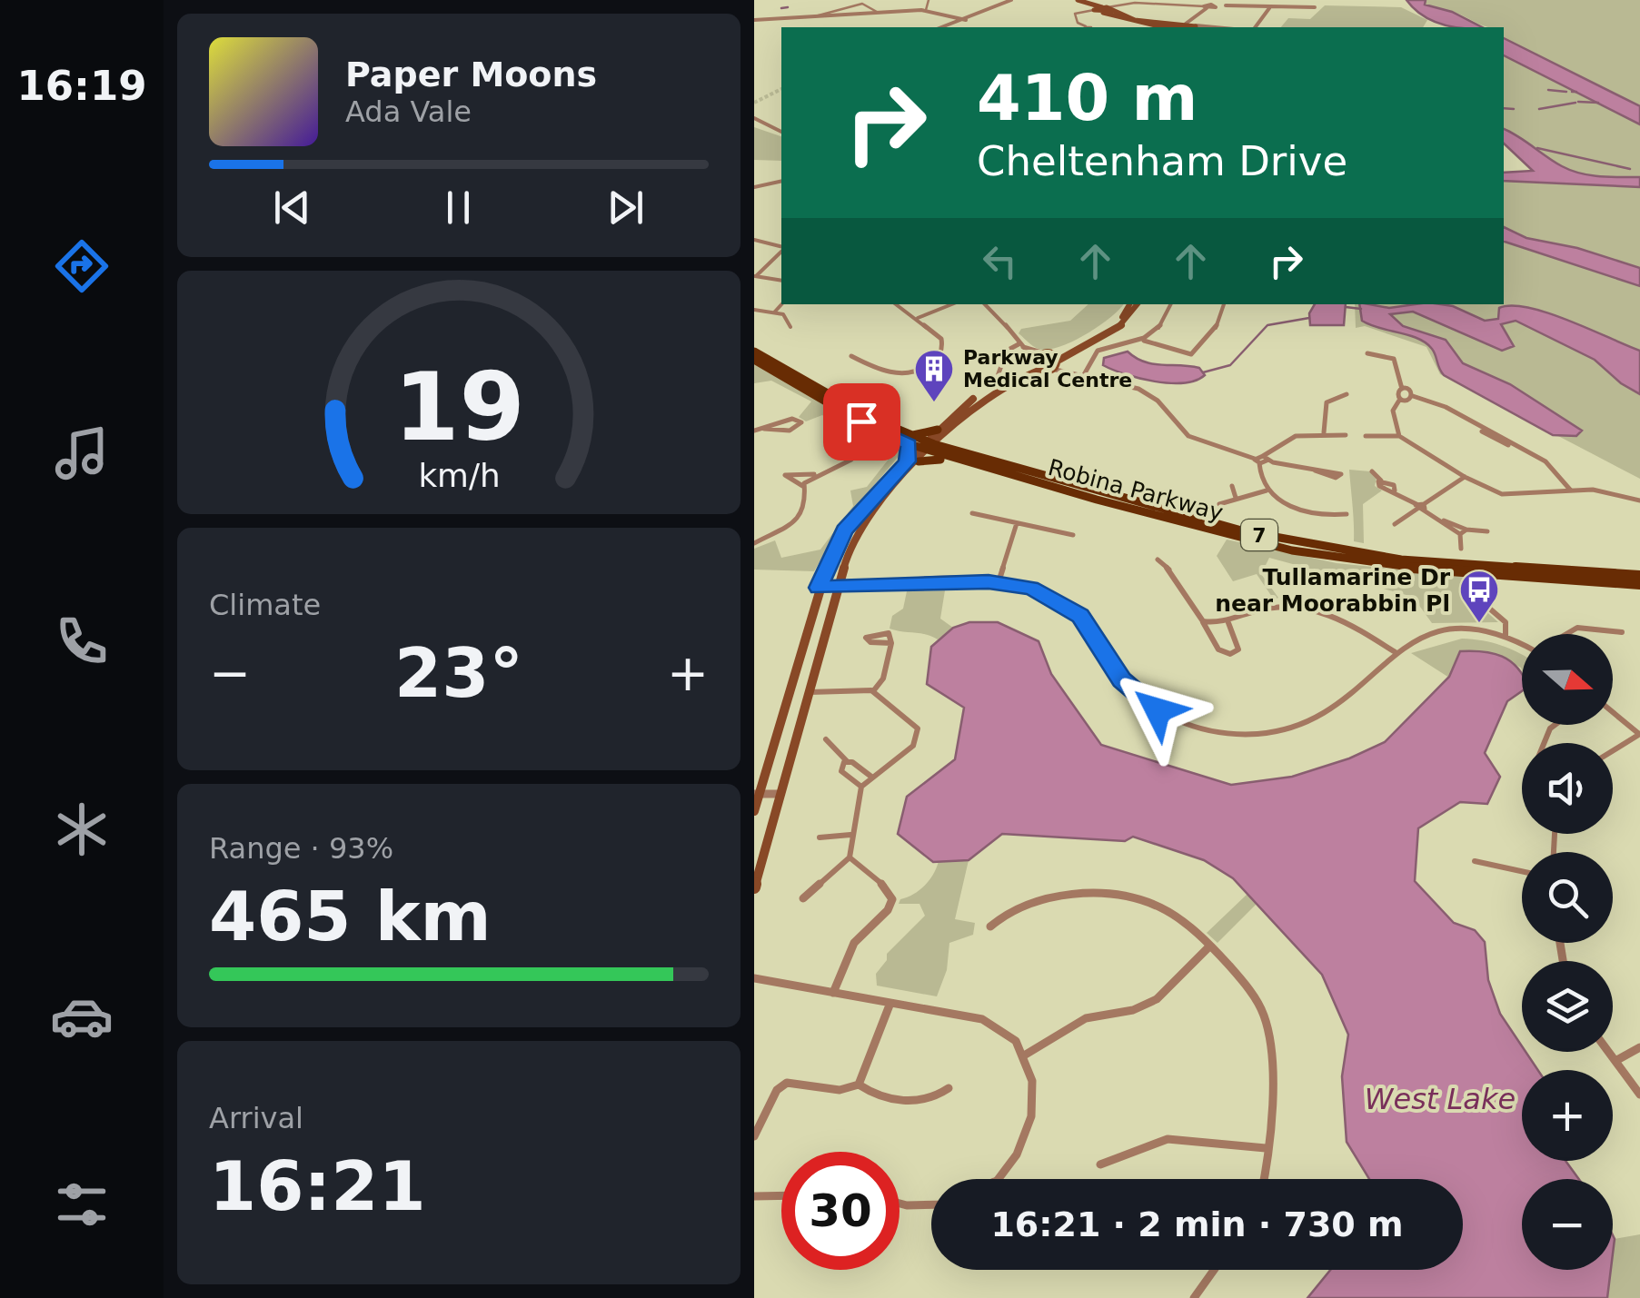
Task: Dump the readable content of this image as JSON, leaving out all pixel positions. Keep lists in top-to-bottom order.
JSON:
{
  "streets": {
    "main road": ["Robina Parkway", "7"]
  },
  "water": ["West Lake"],
  "places": {
    "building": ["Parkway Medical Centre"],
    "bus stop": ["Tullamarine Dr near Moorabbin Pl"]
  },
  "north": "right",
  "page": {
    "tabs": "16:19",
    "turn": ["410 m", "Cheltenham Drive"],
    "song": ["Paper Moons", "Ada Vale"],
    "tile": [
      "Climate",
      ["Range · 93%", "465 km"],
      ["Arrival", "16:21"]
    ],
    "map_buttons": ["+", "−"],
    "heat": ["−", "23°", "+"],
    "limit": "30",
    "trip": "16:21 · 2 min · 730 m",
    "gauge": ["19", "km/h"]
  }
}
